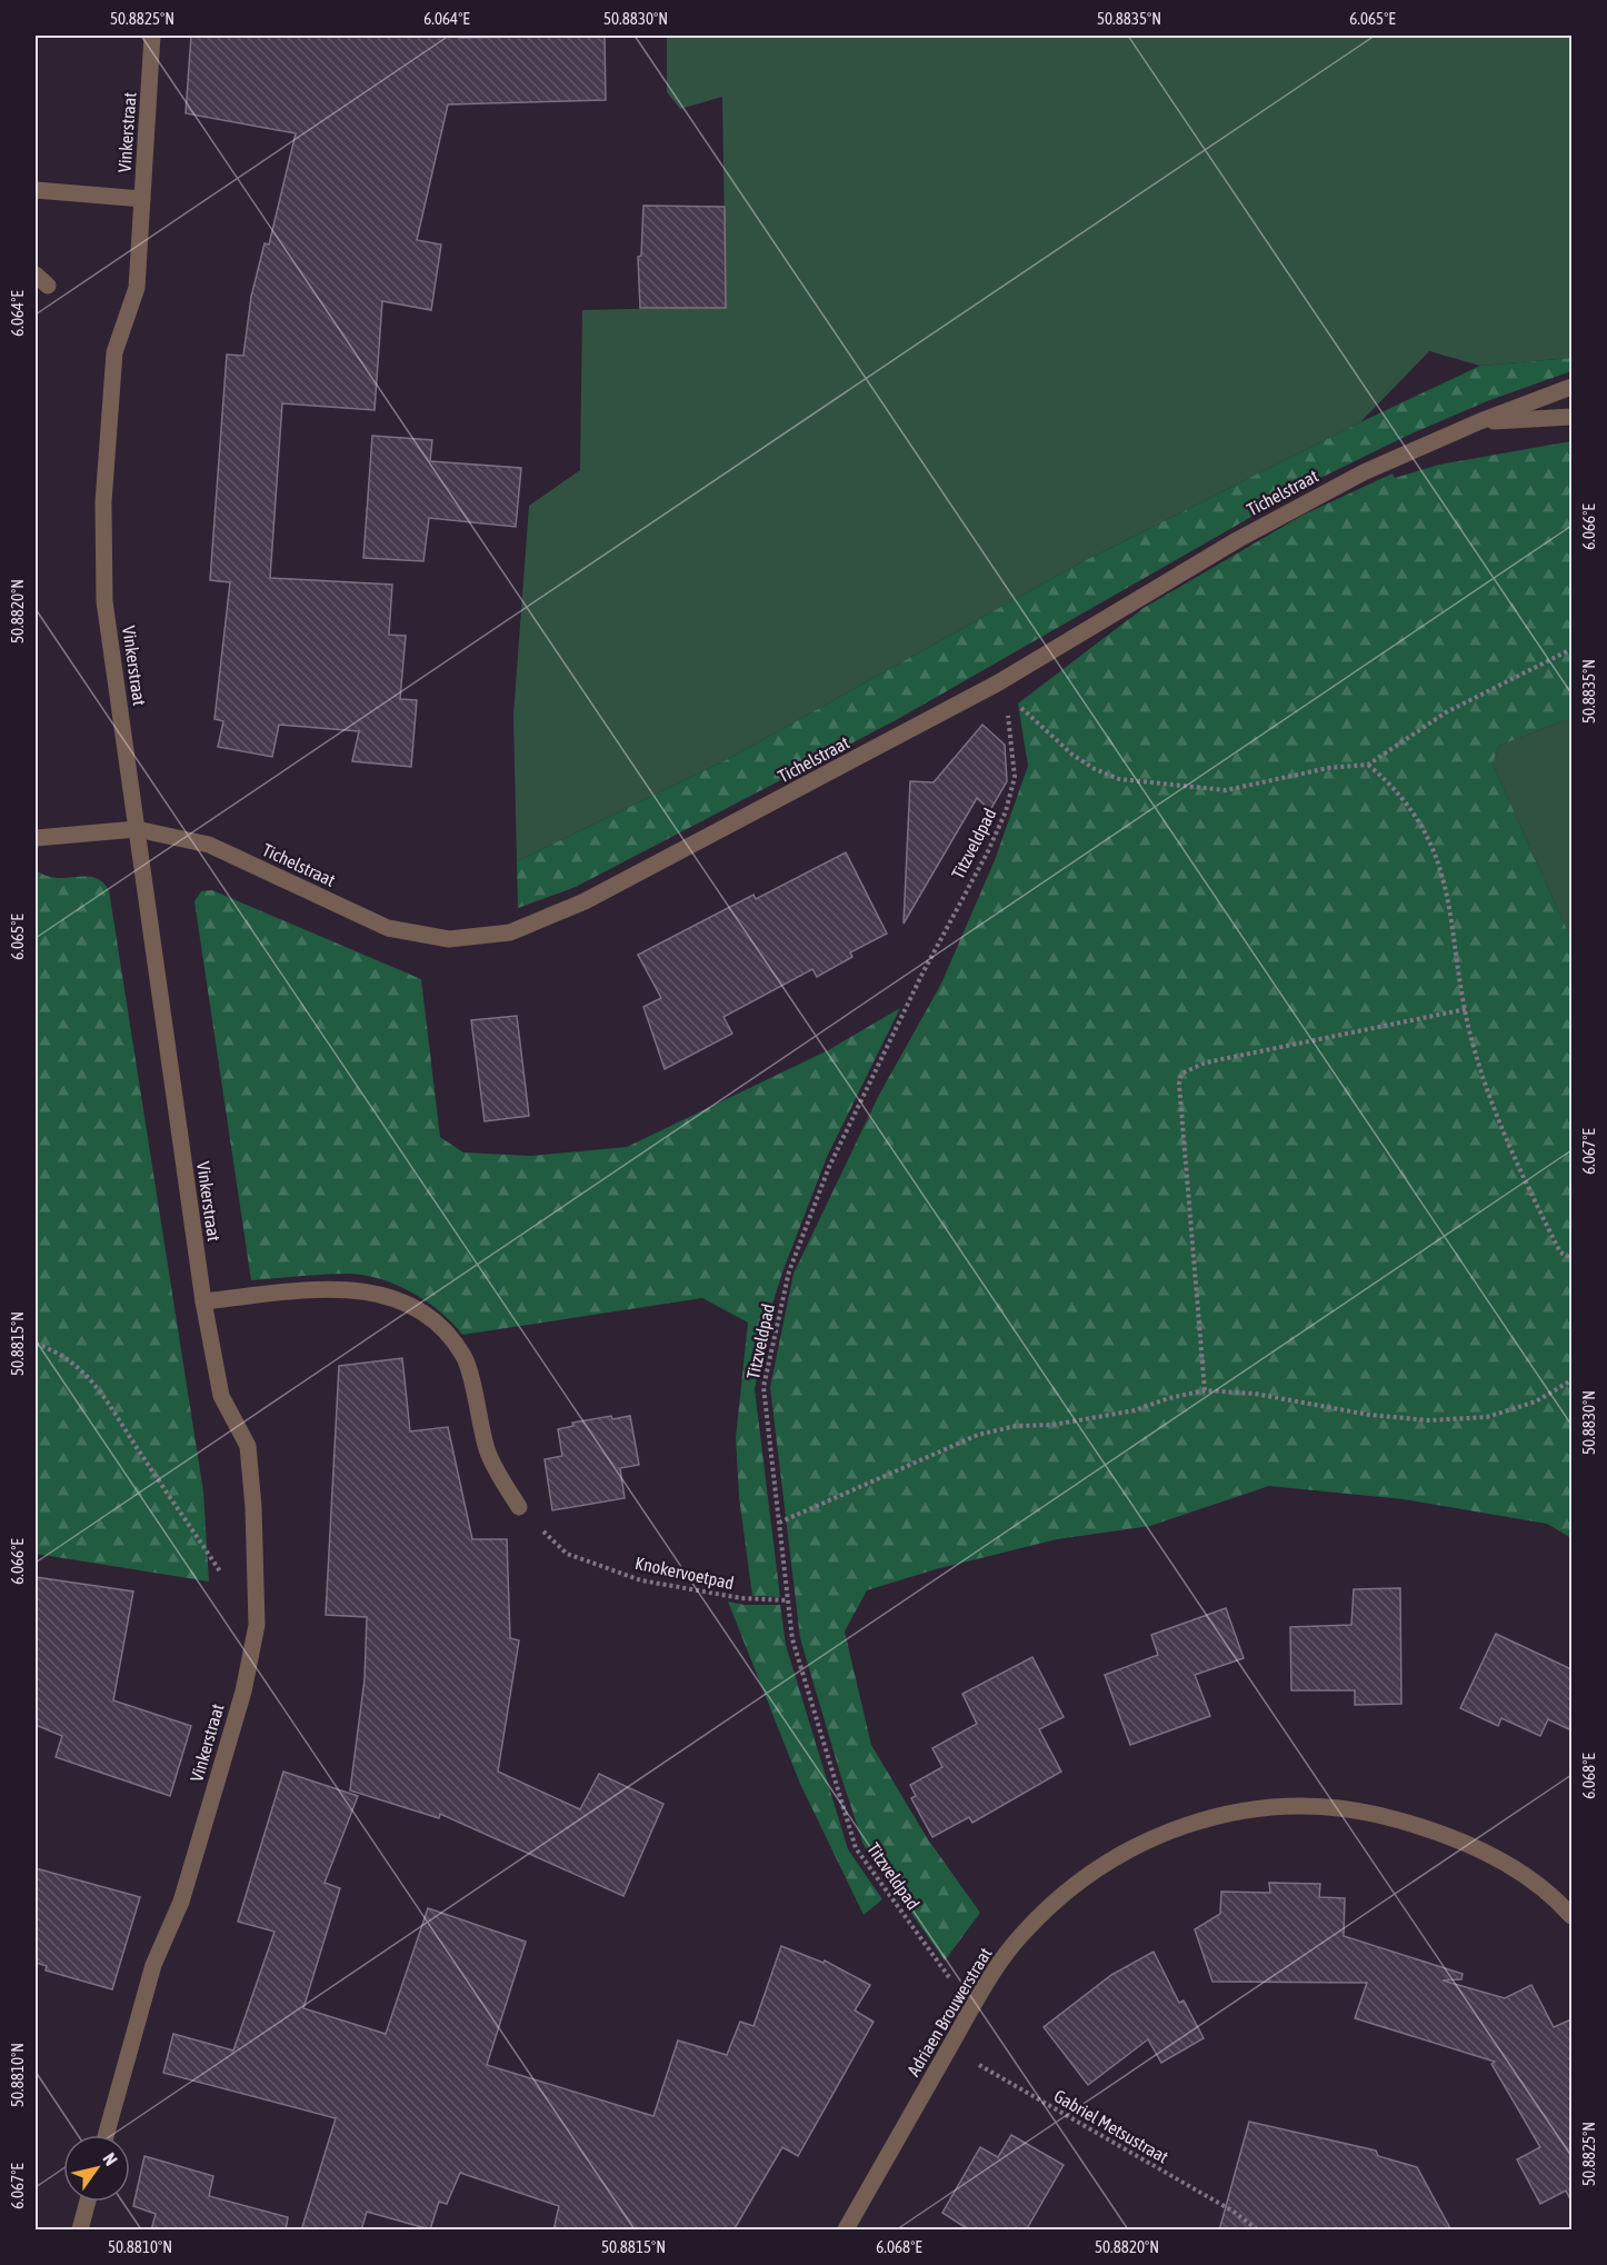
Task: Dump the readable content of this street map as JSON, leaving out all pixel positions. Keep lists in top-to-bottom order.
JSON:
{
  "streets": {
    "street": ["Vinkerstraat", "Tichelstraat", "Adriaen Brouwerstraat"],
    "path": ["Titzveldpad", "Knokervoetpad", "Gabriel Metsustraat"]
  },
  "crossings": [
    ["Vinkerstraat", "Tichelstraat"],
    ["Tichelstraat", "Titzveldpad"],
    ["Titzveldpad", "Knokervoetpad"],
    ["Titzveldpad", "Adriaen Brouwerstraat"],
    ["Adriaen Brouwerstraat", "Gabriel Metsustraat"]
  ],
  "north": "top right",
  "coordinates": [
    "50.8825°N",
    "6.064°E",
    "50.8830°N",
    "50.8835°N",
    "6.065°E",
    "6.066°E",
    "50.8820°N",
    "6.067°E",
    "50.8815°N",
    "6.068°E",
    "50.8810°N"
  ]
}
